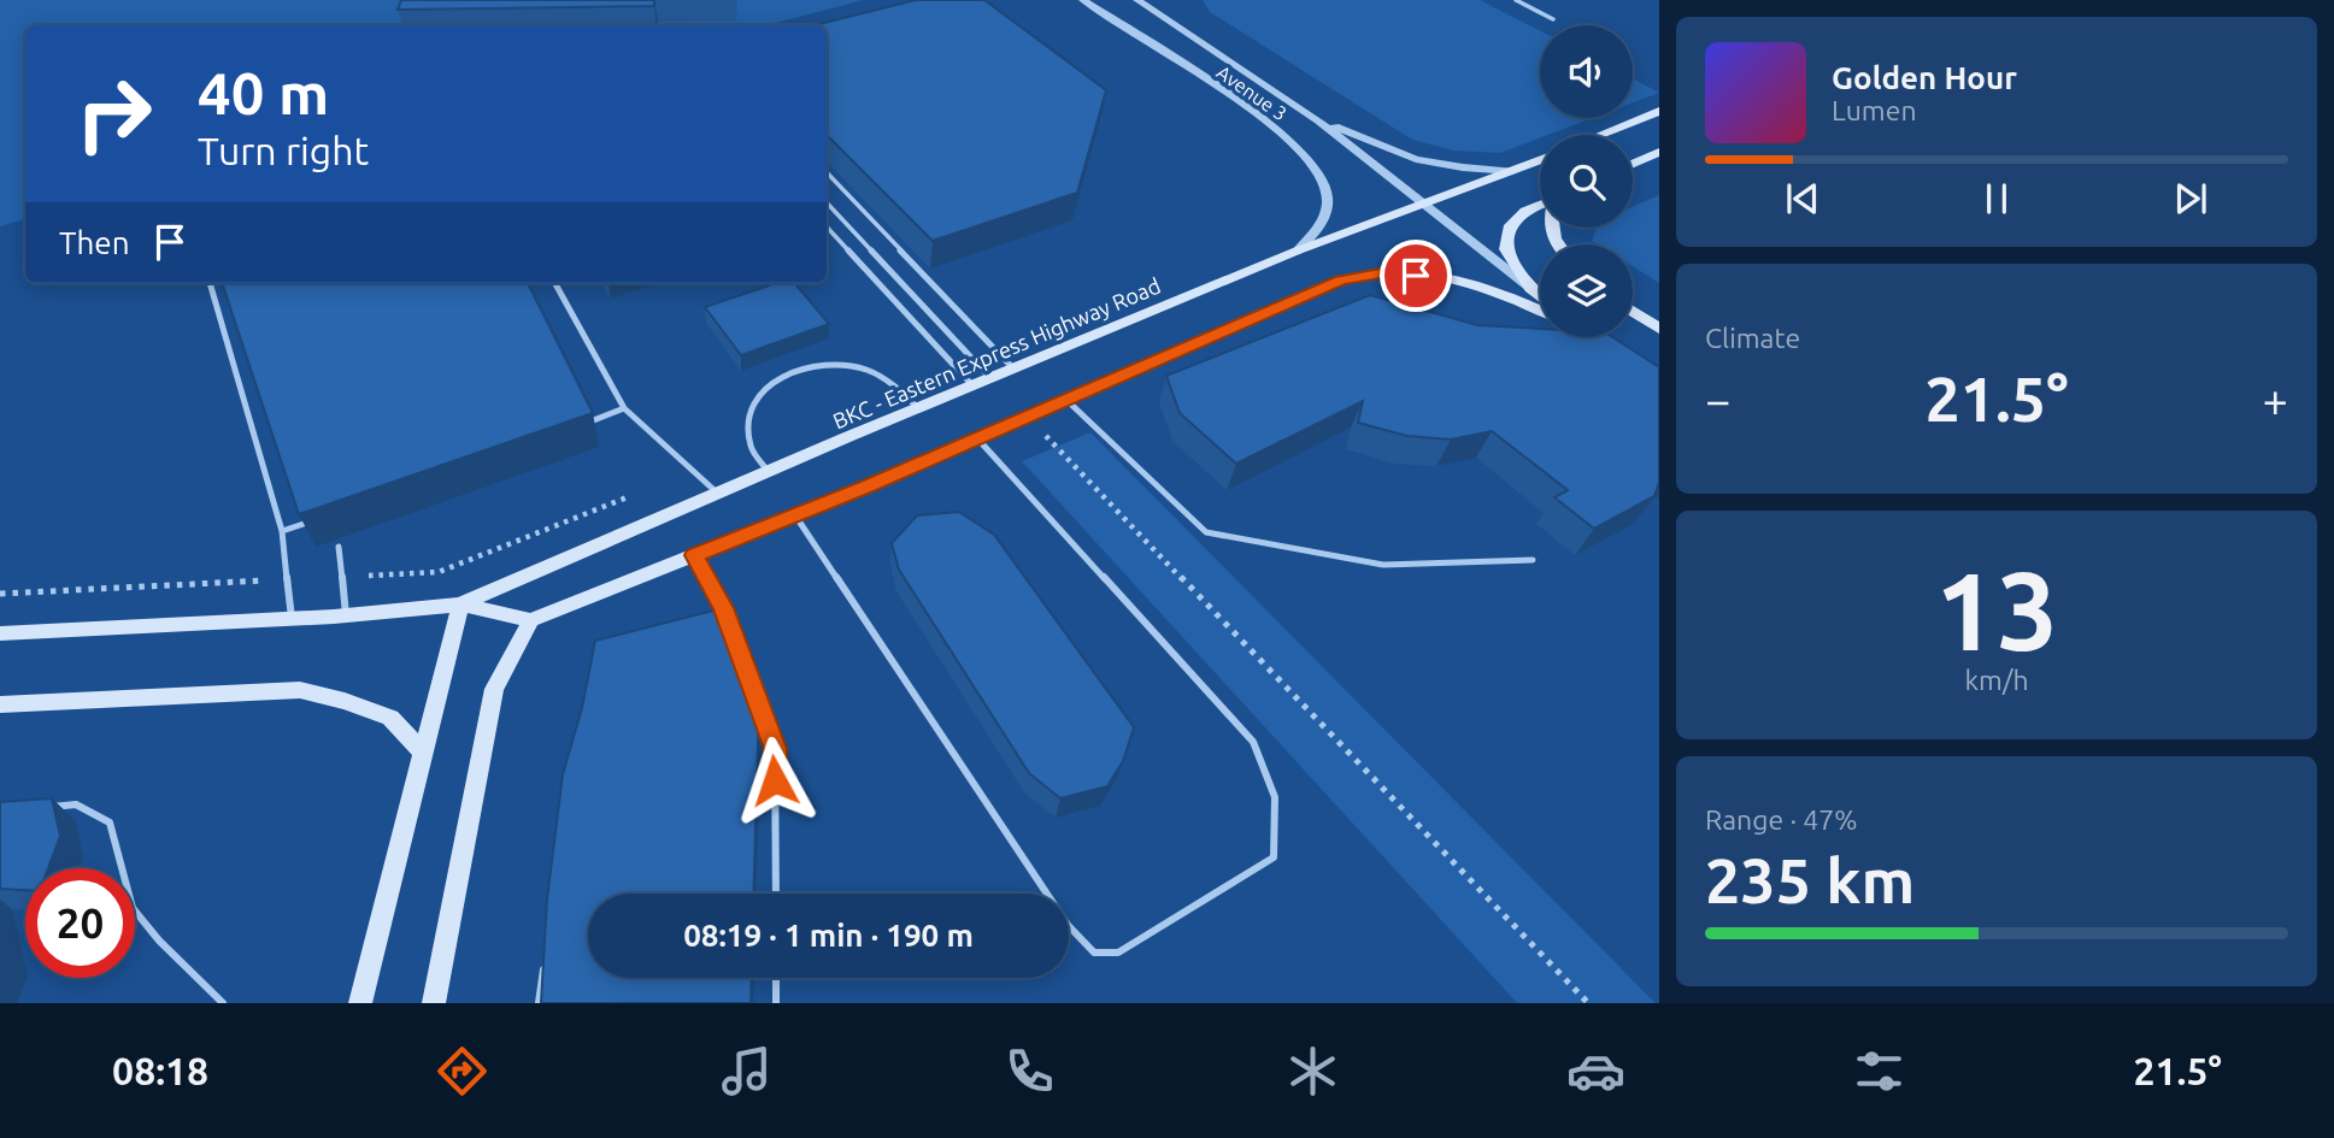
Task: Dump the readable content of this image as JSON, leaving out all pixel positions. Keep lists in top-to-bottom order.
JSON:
{
  "streets": {
    "main road": ["BKC - Eastern Express Highway Road"],
    "street": ["Avenue 3"]
  },
  "crossings": [
    ["Avenue 3", "BKC - Eastern Express Highway Road"]
  ],
  "page": {
    "turn": ["40 m", "Turn right"],
    "song": ["Golden Hour", "Lumen"],
    "then": "Then",
    "tile": [
      "Climate",
      ["13", "km/h"],
      ["Range · 47%", "235 km"]
    ],
    "heat": ["−", "21.5°", "+"],
    "limit": "20",
    "trip": "08:19 · 1 min · 190 m",
    "tabs": ["08:18", "21.5°"]
  }
}
